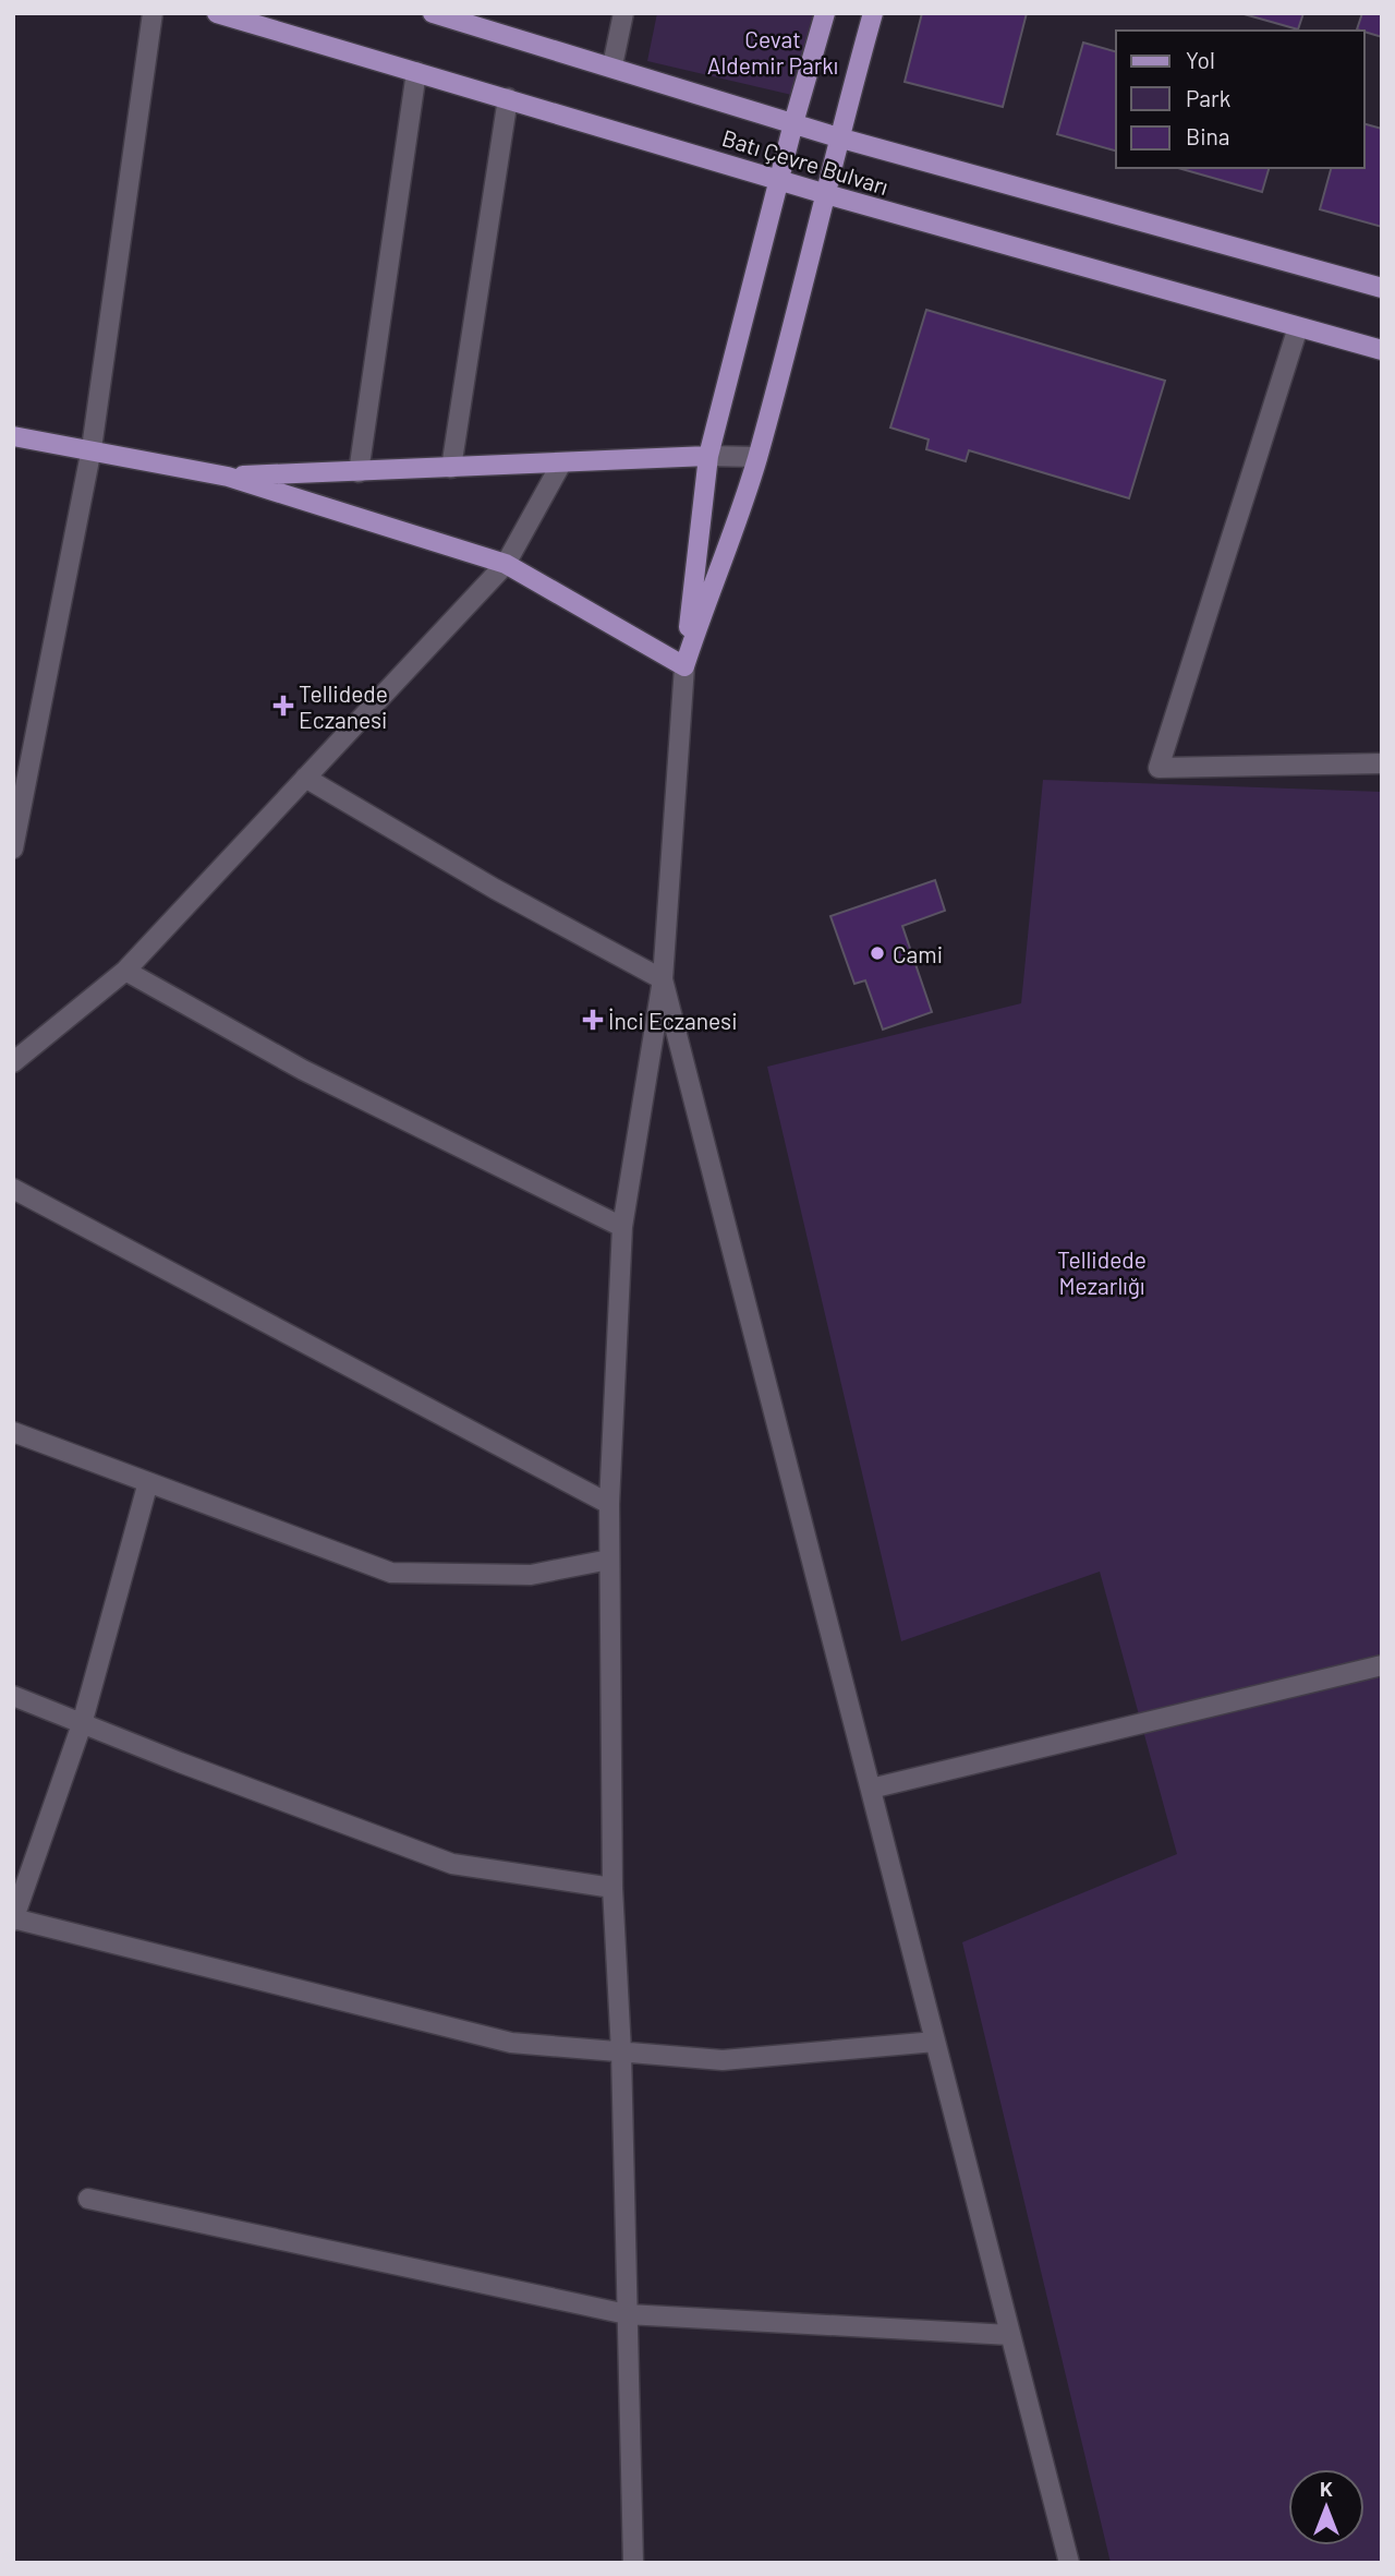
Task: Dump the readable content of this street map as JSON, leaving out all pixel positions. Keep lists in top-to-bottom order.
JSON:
{
  "streets": {
    "main road": ["Batı Çevre Bulvarı"]
  },
  "parks": ["Cevat Aldemir Parkı", "Tellidede Mezarlığı"],
  "places": {
    "health": ["Tellidede Eczanesi", "İnci Eczanesi"],
    "other": ["Cami"]
  },
  "legend": ["Yol", "Park", "Bina"],
  "north": "top"
}
